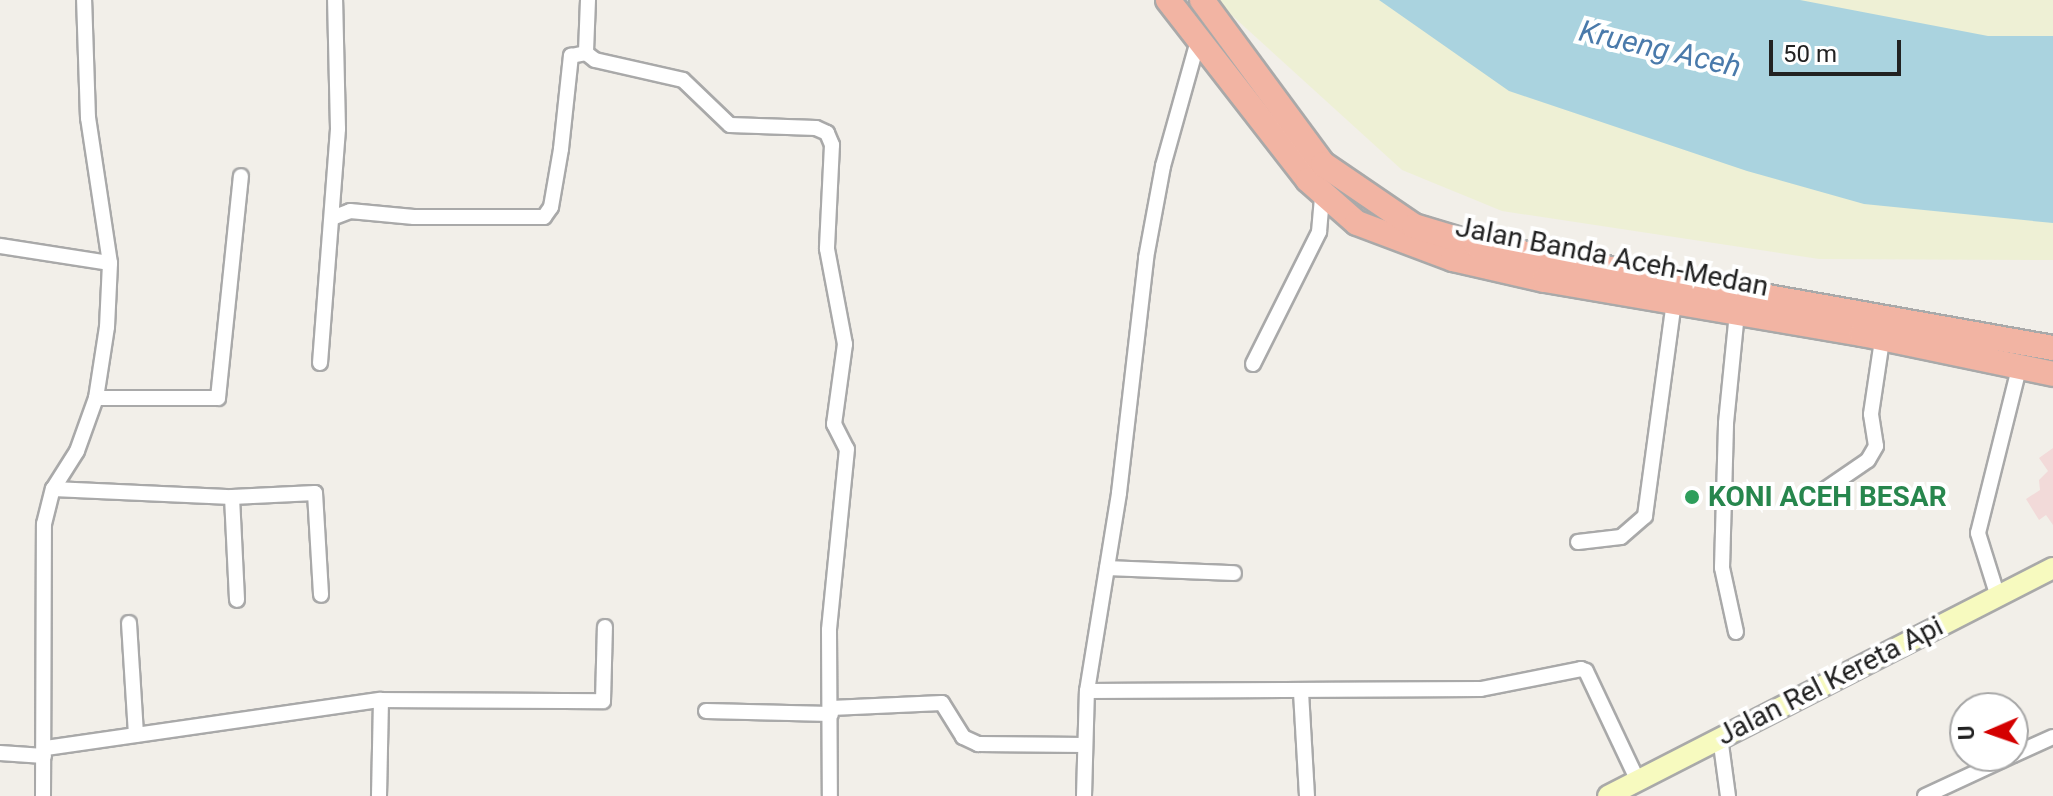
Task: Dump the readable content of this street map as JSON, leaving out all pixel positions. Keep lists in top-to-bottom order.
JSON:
{
  "streets": {
    "highway": ["Jalan Banda Aceh-Medan"],
    "main road": ["Jalan Rel Kereta Api"]
  },
  "water": ["Krueng Aceh"],
  "places": ["KONI ACEH BESAR"],
  "scale_bar": "50 m",
  "north": "left"
}
